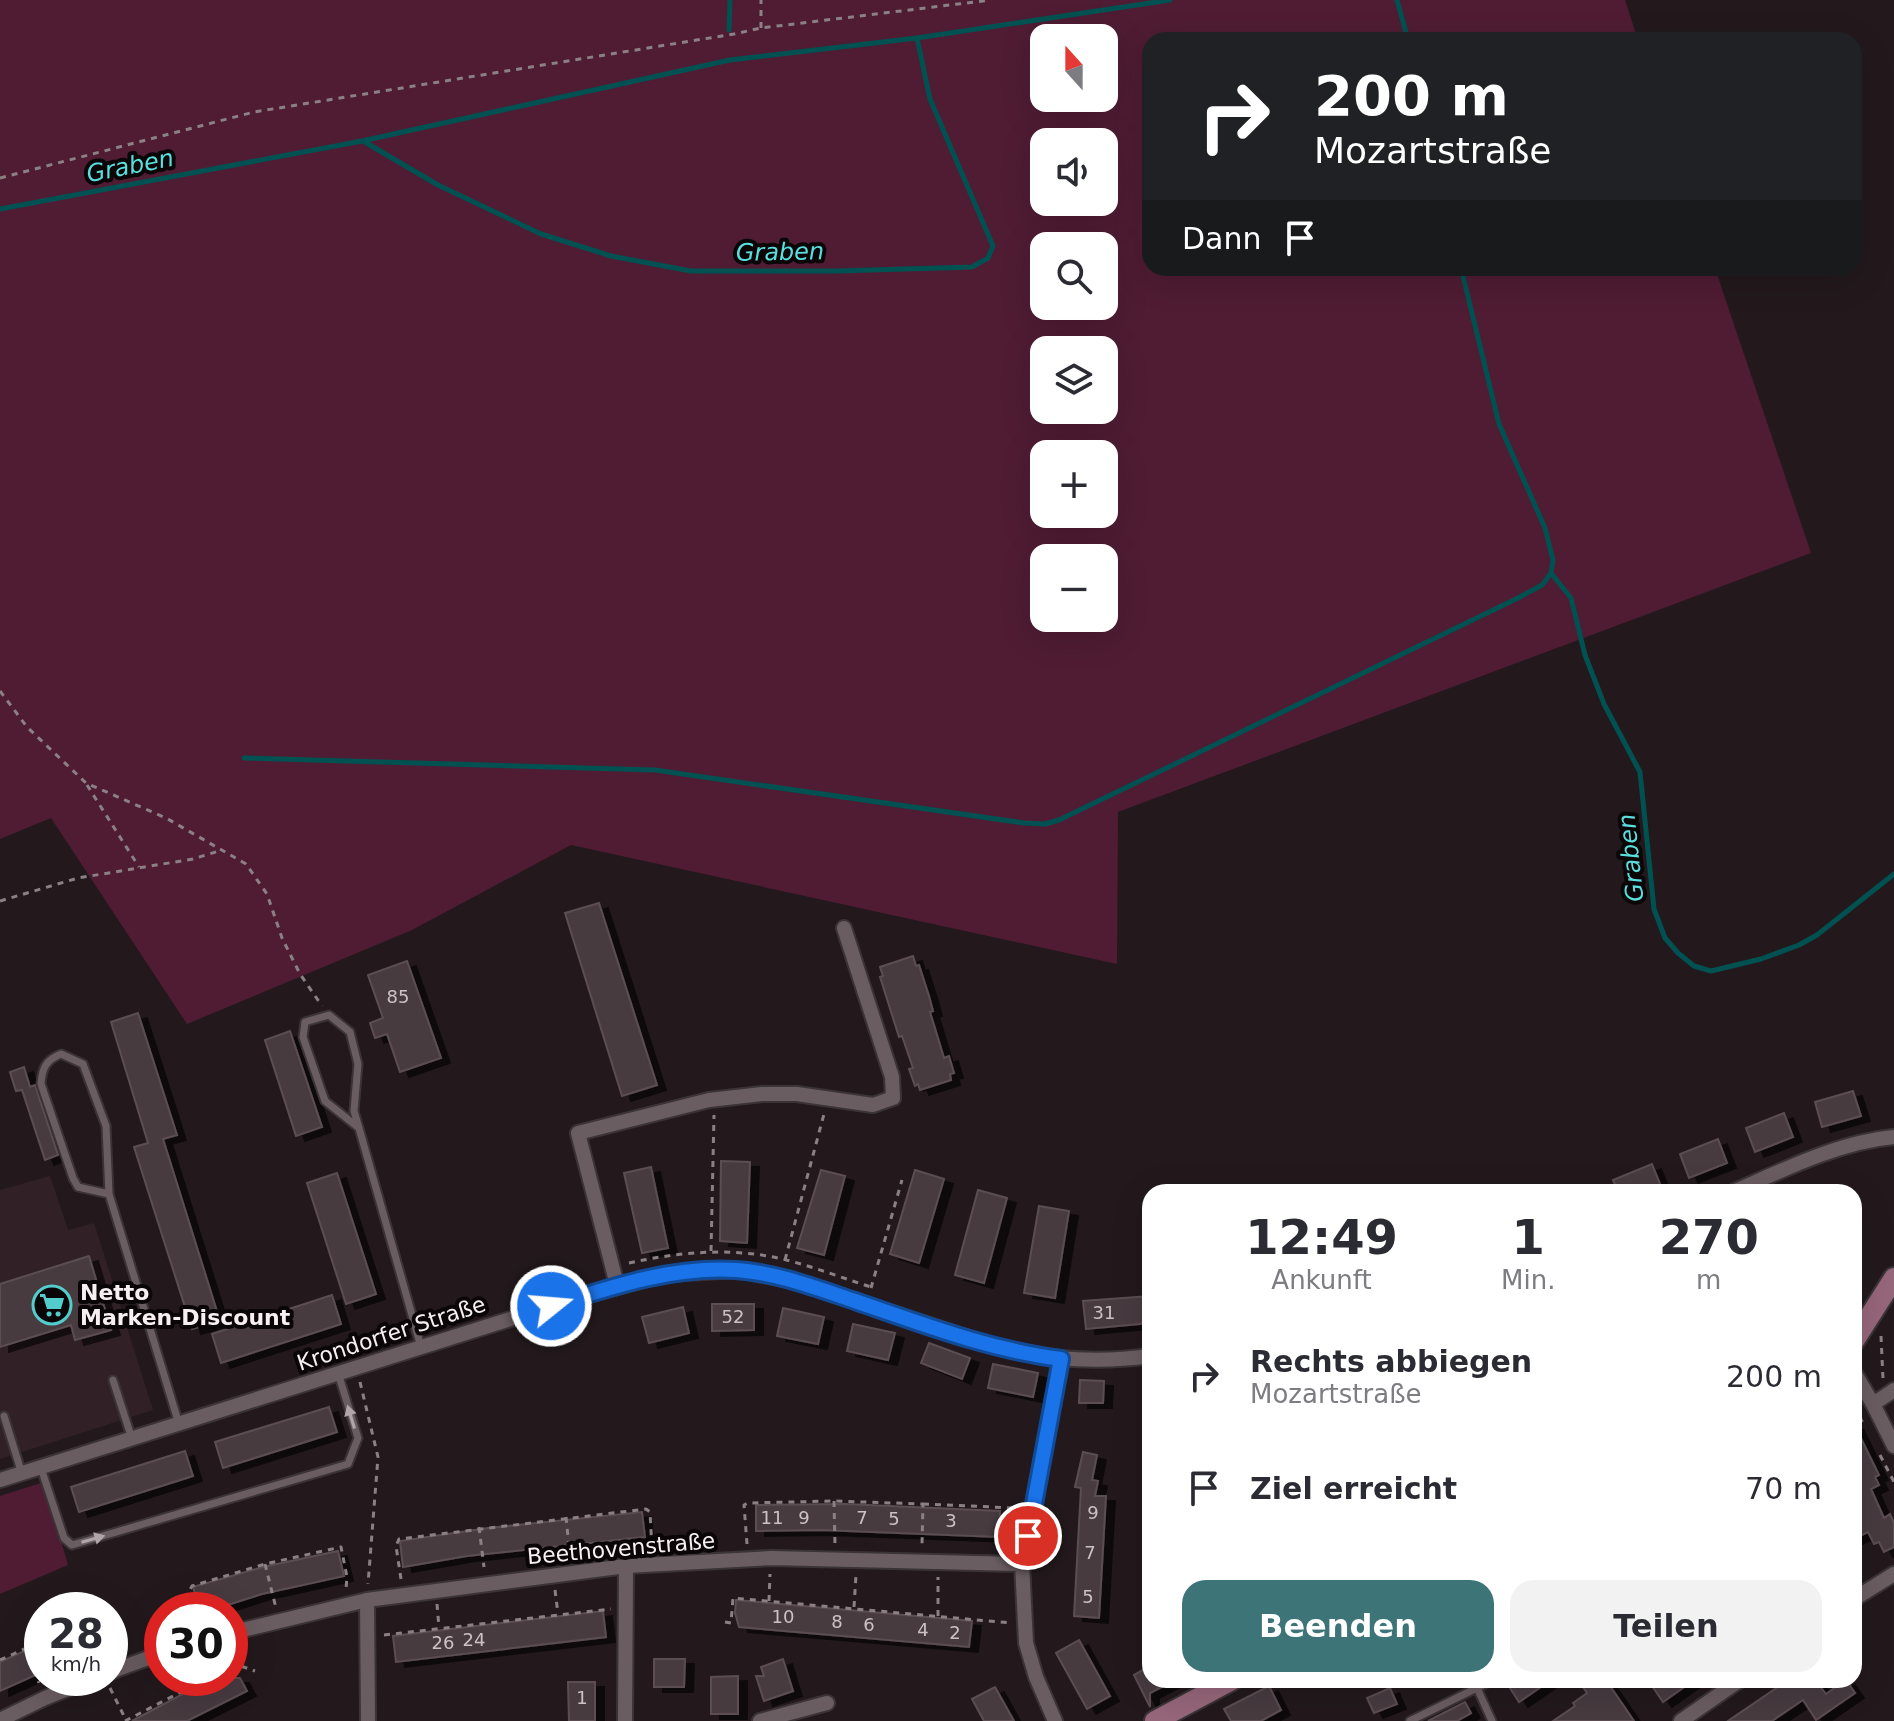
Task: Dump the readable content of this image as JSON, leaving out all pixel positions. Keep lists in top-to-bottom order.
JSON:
{
  "streets": {
    "street": ["Krondorfer Straße", "Beethovenstraße"]
  },
  "water": ["Graben"],
  "places": {
    "supermarket": ["Netto Marken-Discount"]
  },
  "house_numbers": [
    "85",
    "31",
    "52",
    "9",
    "11",
    "9",
    "7",
    "5",
    "3",
    "7",
    "5",
    "10",
    "8",
    "6",
    "4",
    "2",
    "24",
    "26",
    "1"
  ],
  "north": "top",
  "page": {
    "map_buttons": ["+", "−"],
    "turn": ["200 m", "Mozartstraße"],
    "then": "Dann",
    "eta": [
      "12:49",
      "Ankunft",
      "1",
      "Min.",
      "270",
      "m"
    ],
    "list": [
      {
        "name": "Rechts abbiegen",
        "note": "Mozartstraße",
        "value": "200 m"
      },
      {
        "name": "Ziel erreicht",
        "value": "70 m"
      }
    ],
    "buttons": ["Beenden", "Teilen"],
    "speed": "28 km/h",
    "limit": "30"
  }
}
